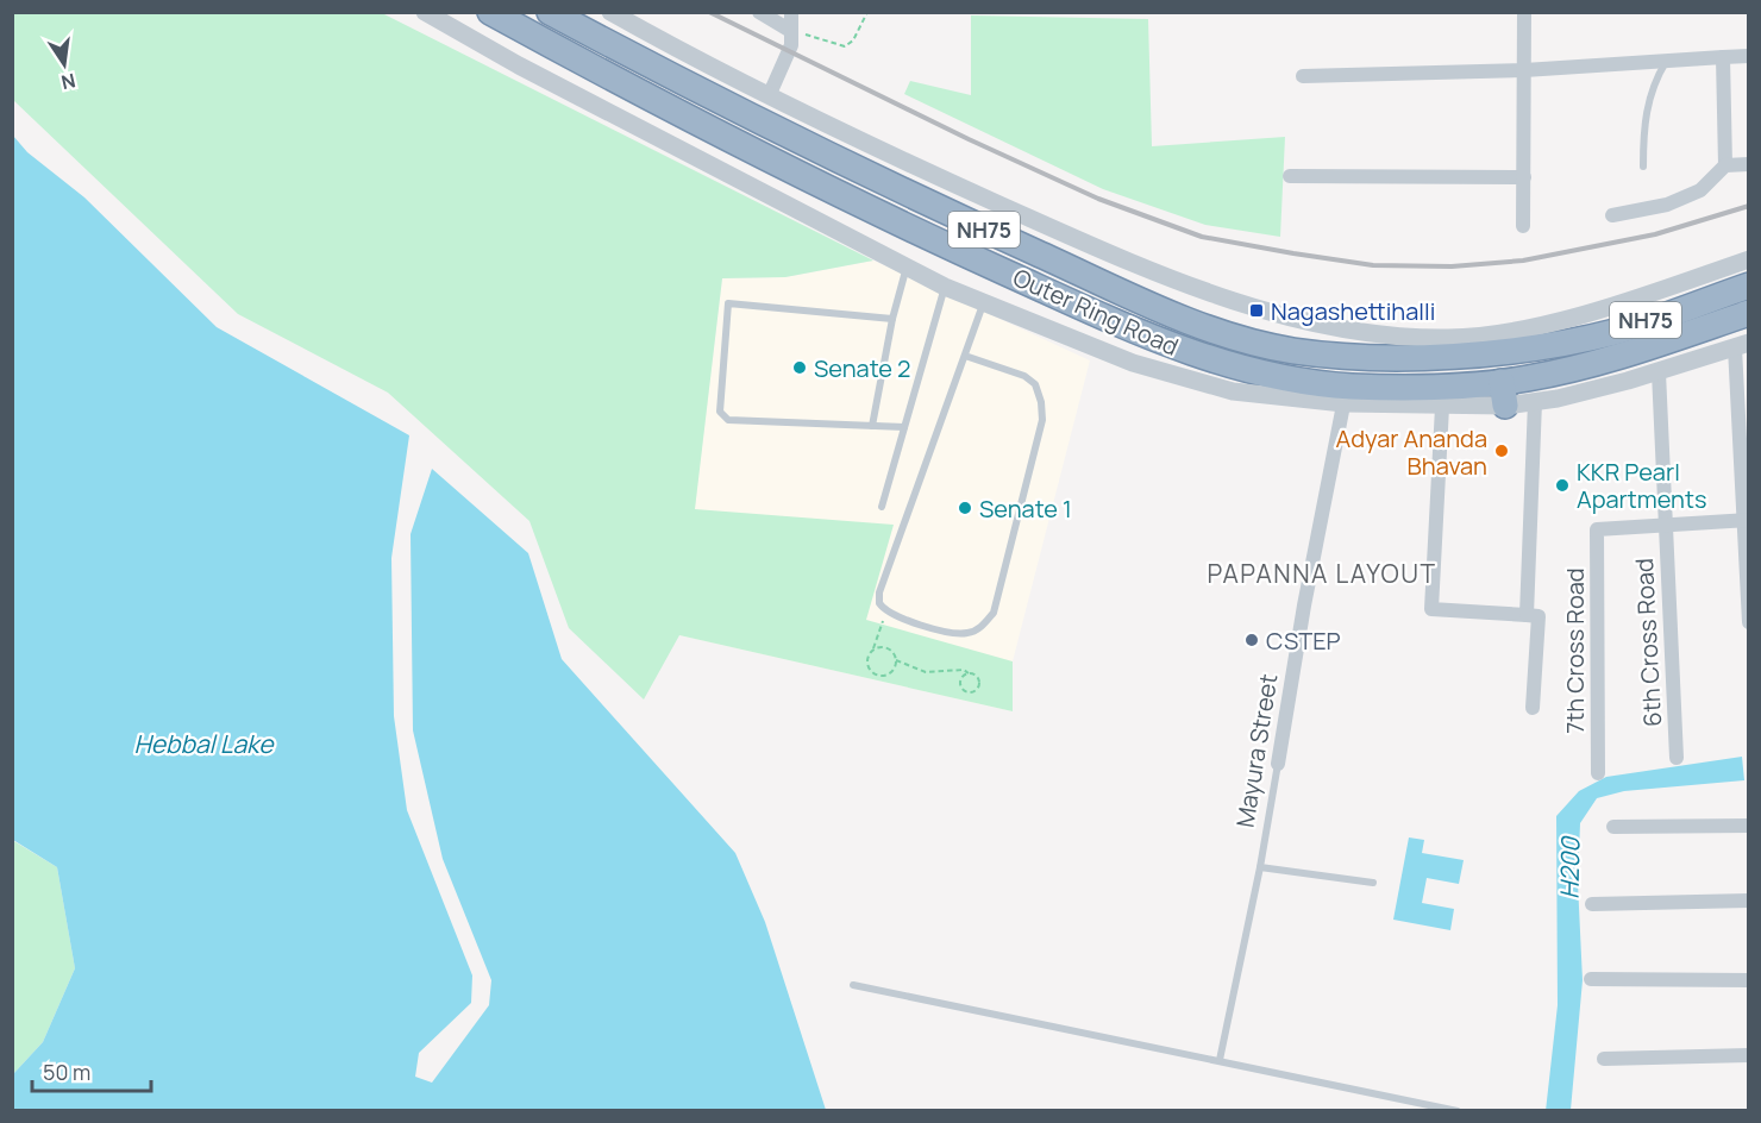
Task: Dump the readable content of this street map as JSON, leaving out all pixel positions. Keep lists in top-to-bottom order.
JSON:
{
  "streets": {
    "highway": ["NH75", "Outer Ring Road"],
    "street": ["6th Cross Road", "7th Cross Road", "Mayura Street"]
  },
  "crossings": [
    ["NH75", "Outer Ring Road"],
    ["Outer Ring Road", "Mayura Street"],
    ["6th Cross Road", "7th Cross Road"]
  ],
  "districts": ["PAPANNA LAYOUT"],
  "water": ["Hebbal Lake", "H200"],
  "places": {
    "transit": ["Nagashettihalli"],
    "other": [
      "Senate 2",
      "Adyar Ananda Bhavan",
      "KKR Pearl Apartments",
      "Senate 1",
      "CSTEP"
    ]
  },
  "scale_bar": "50 m",
  "north": "bottom"
}
